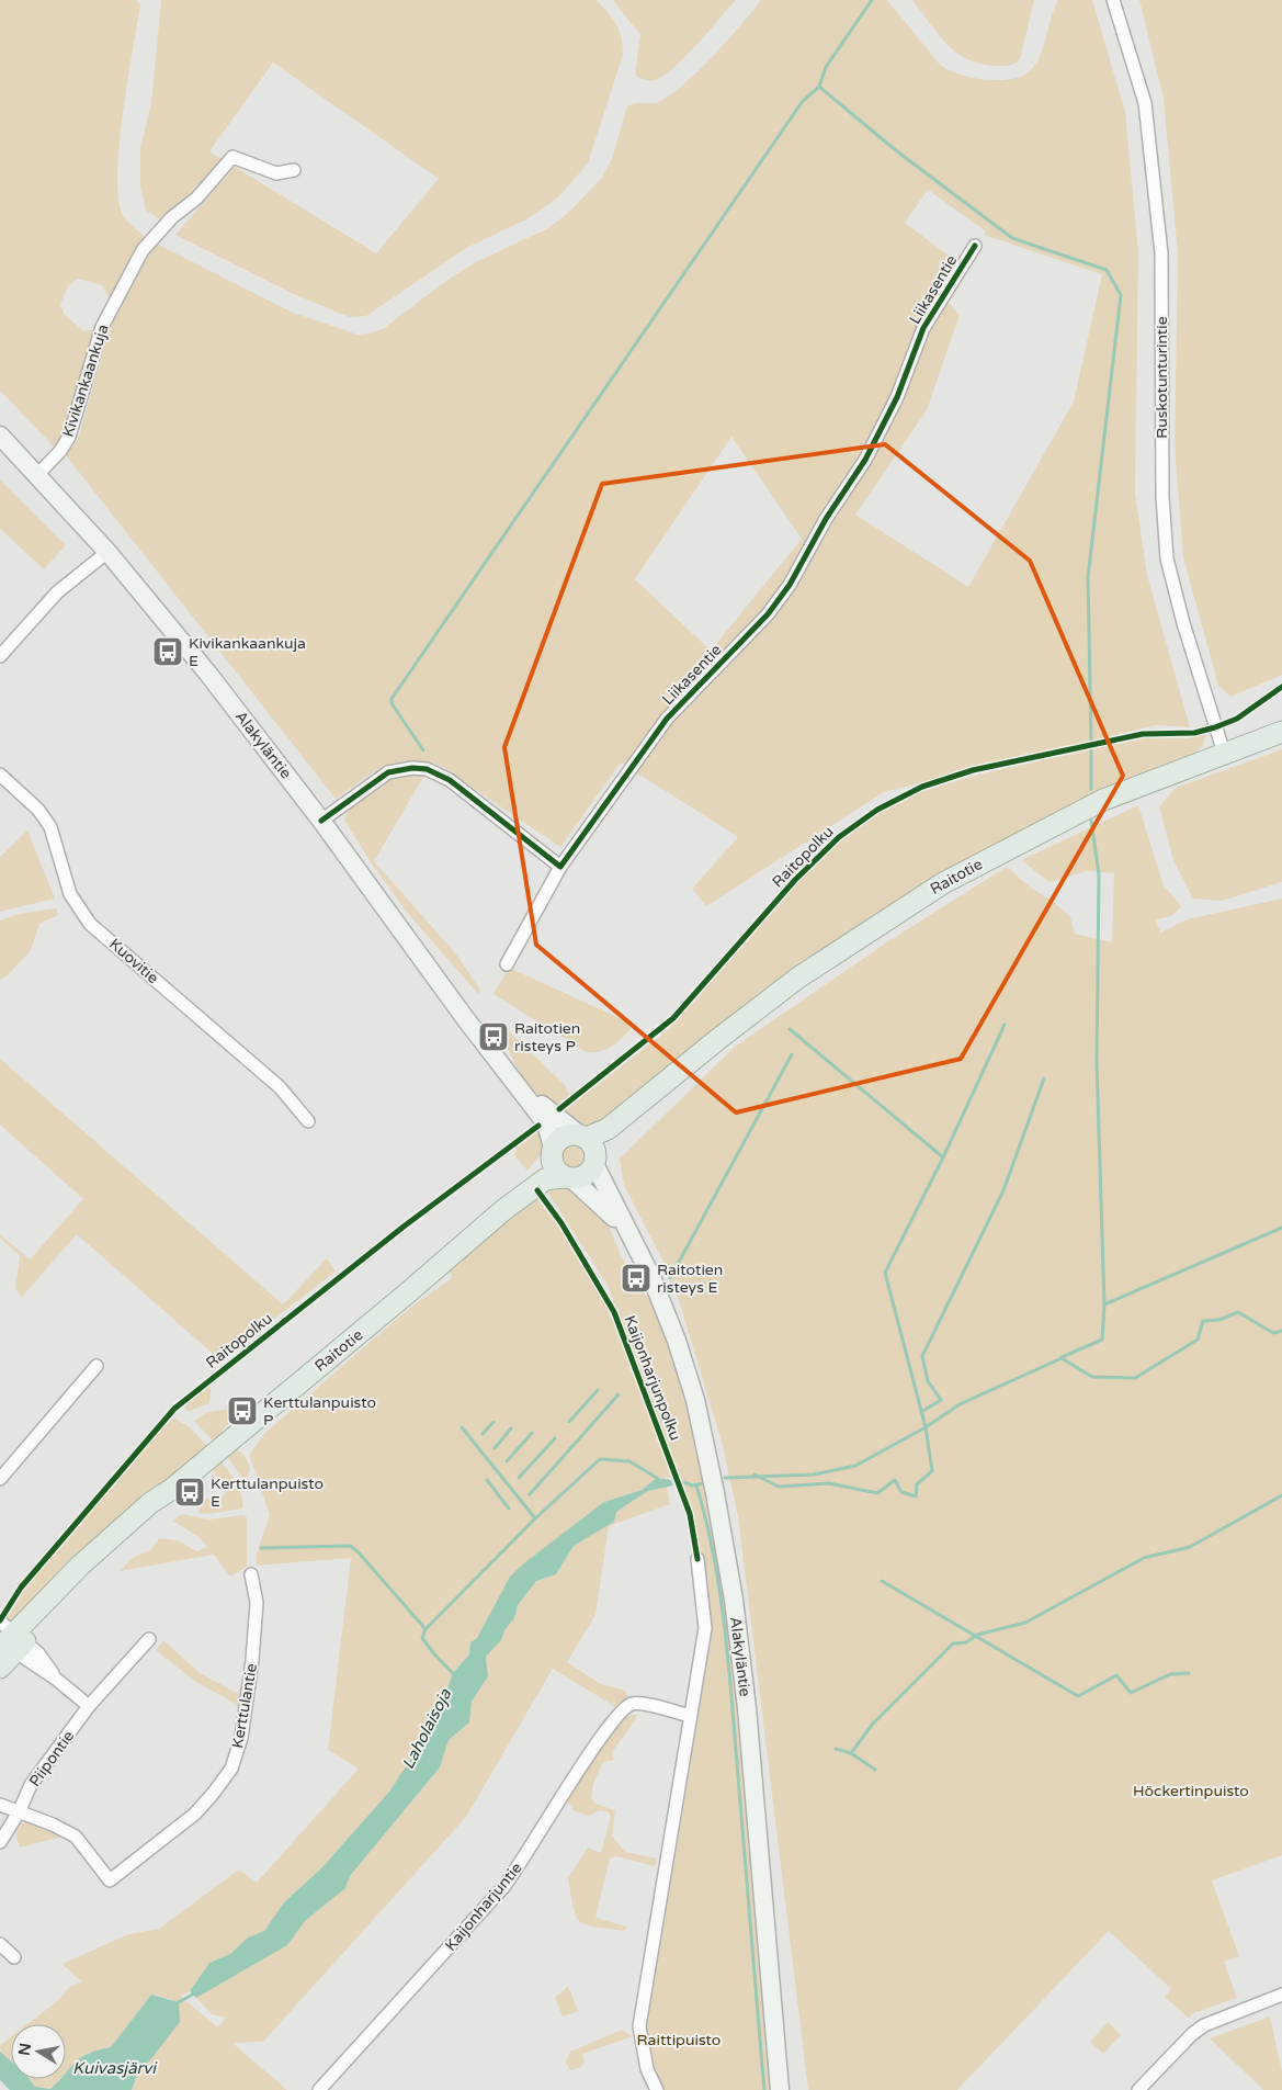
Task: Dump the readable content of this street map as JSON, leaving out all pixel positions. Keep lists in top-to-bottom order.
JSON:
{
  "streets": {
    "main road": ["Alakyläntie", "Raitotie"],
    "street": [
      "Liikasentie",
      "Ruskotunturintie",
      "Kivikankaankuja",
      "Kuovitie",
      "Kerttulantie",
      "Piipontie",
      "Kaijonharjuntie"
    ],
    "cycle path": ["Raitopolku", "Kaijonharjunpolku"]
  },
  "crossings": [
    ["Ruskotunturintie", "Raitotie"],
    ["Kivikankaankuja", "Alakyläntie"],
    ["Alakyläntie", "Raitotie"],
    ["Kerttulantie", "Piipontie"]
  ],
  "water": ["Laholaisoja", "Kuivasjärvi"],
  "parks": ["Höckertinpuisto", "Raittipuisto"],
  "places": {
    "bus stop": [
      "Kivikankaankuja E",
      "Raitotien risteys P",
      "Raitotien risteys E",
      "Kerttulanpuisto P",
      "Kerttulanpuisto E"
    ]
  },
  "north": "left"
}
